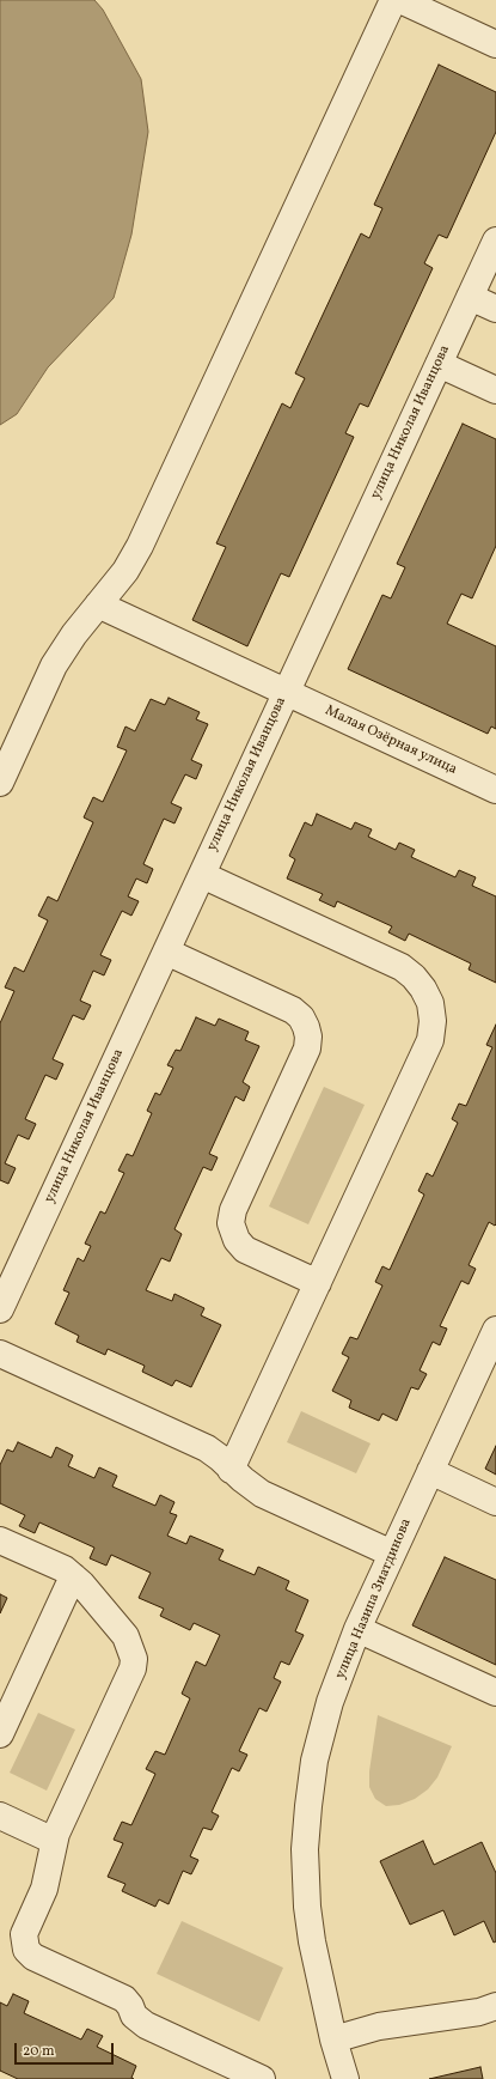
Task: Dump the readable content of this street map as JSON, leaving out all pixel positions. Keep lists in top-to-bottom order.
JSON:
{
  "streets": {
    "street": ["улица Николая Иванцова", "Малая Озёрная улица", "улица Назипа Зиатдинова"]
  },
  "crossings": [
    ["улица Николая Иванцова", "Малая Озёрная улица"]
  ],
  "scale_bar": "20 m"
}
